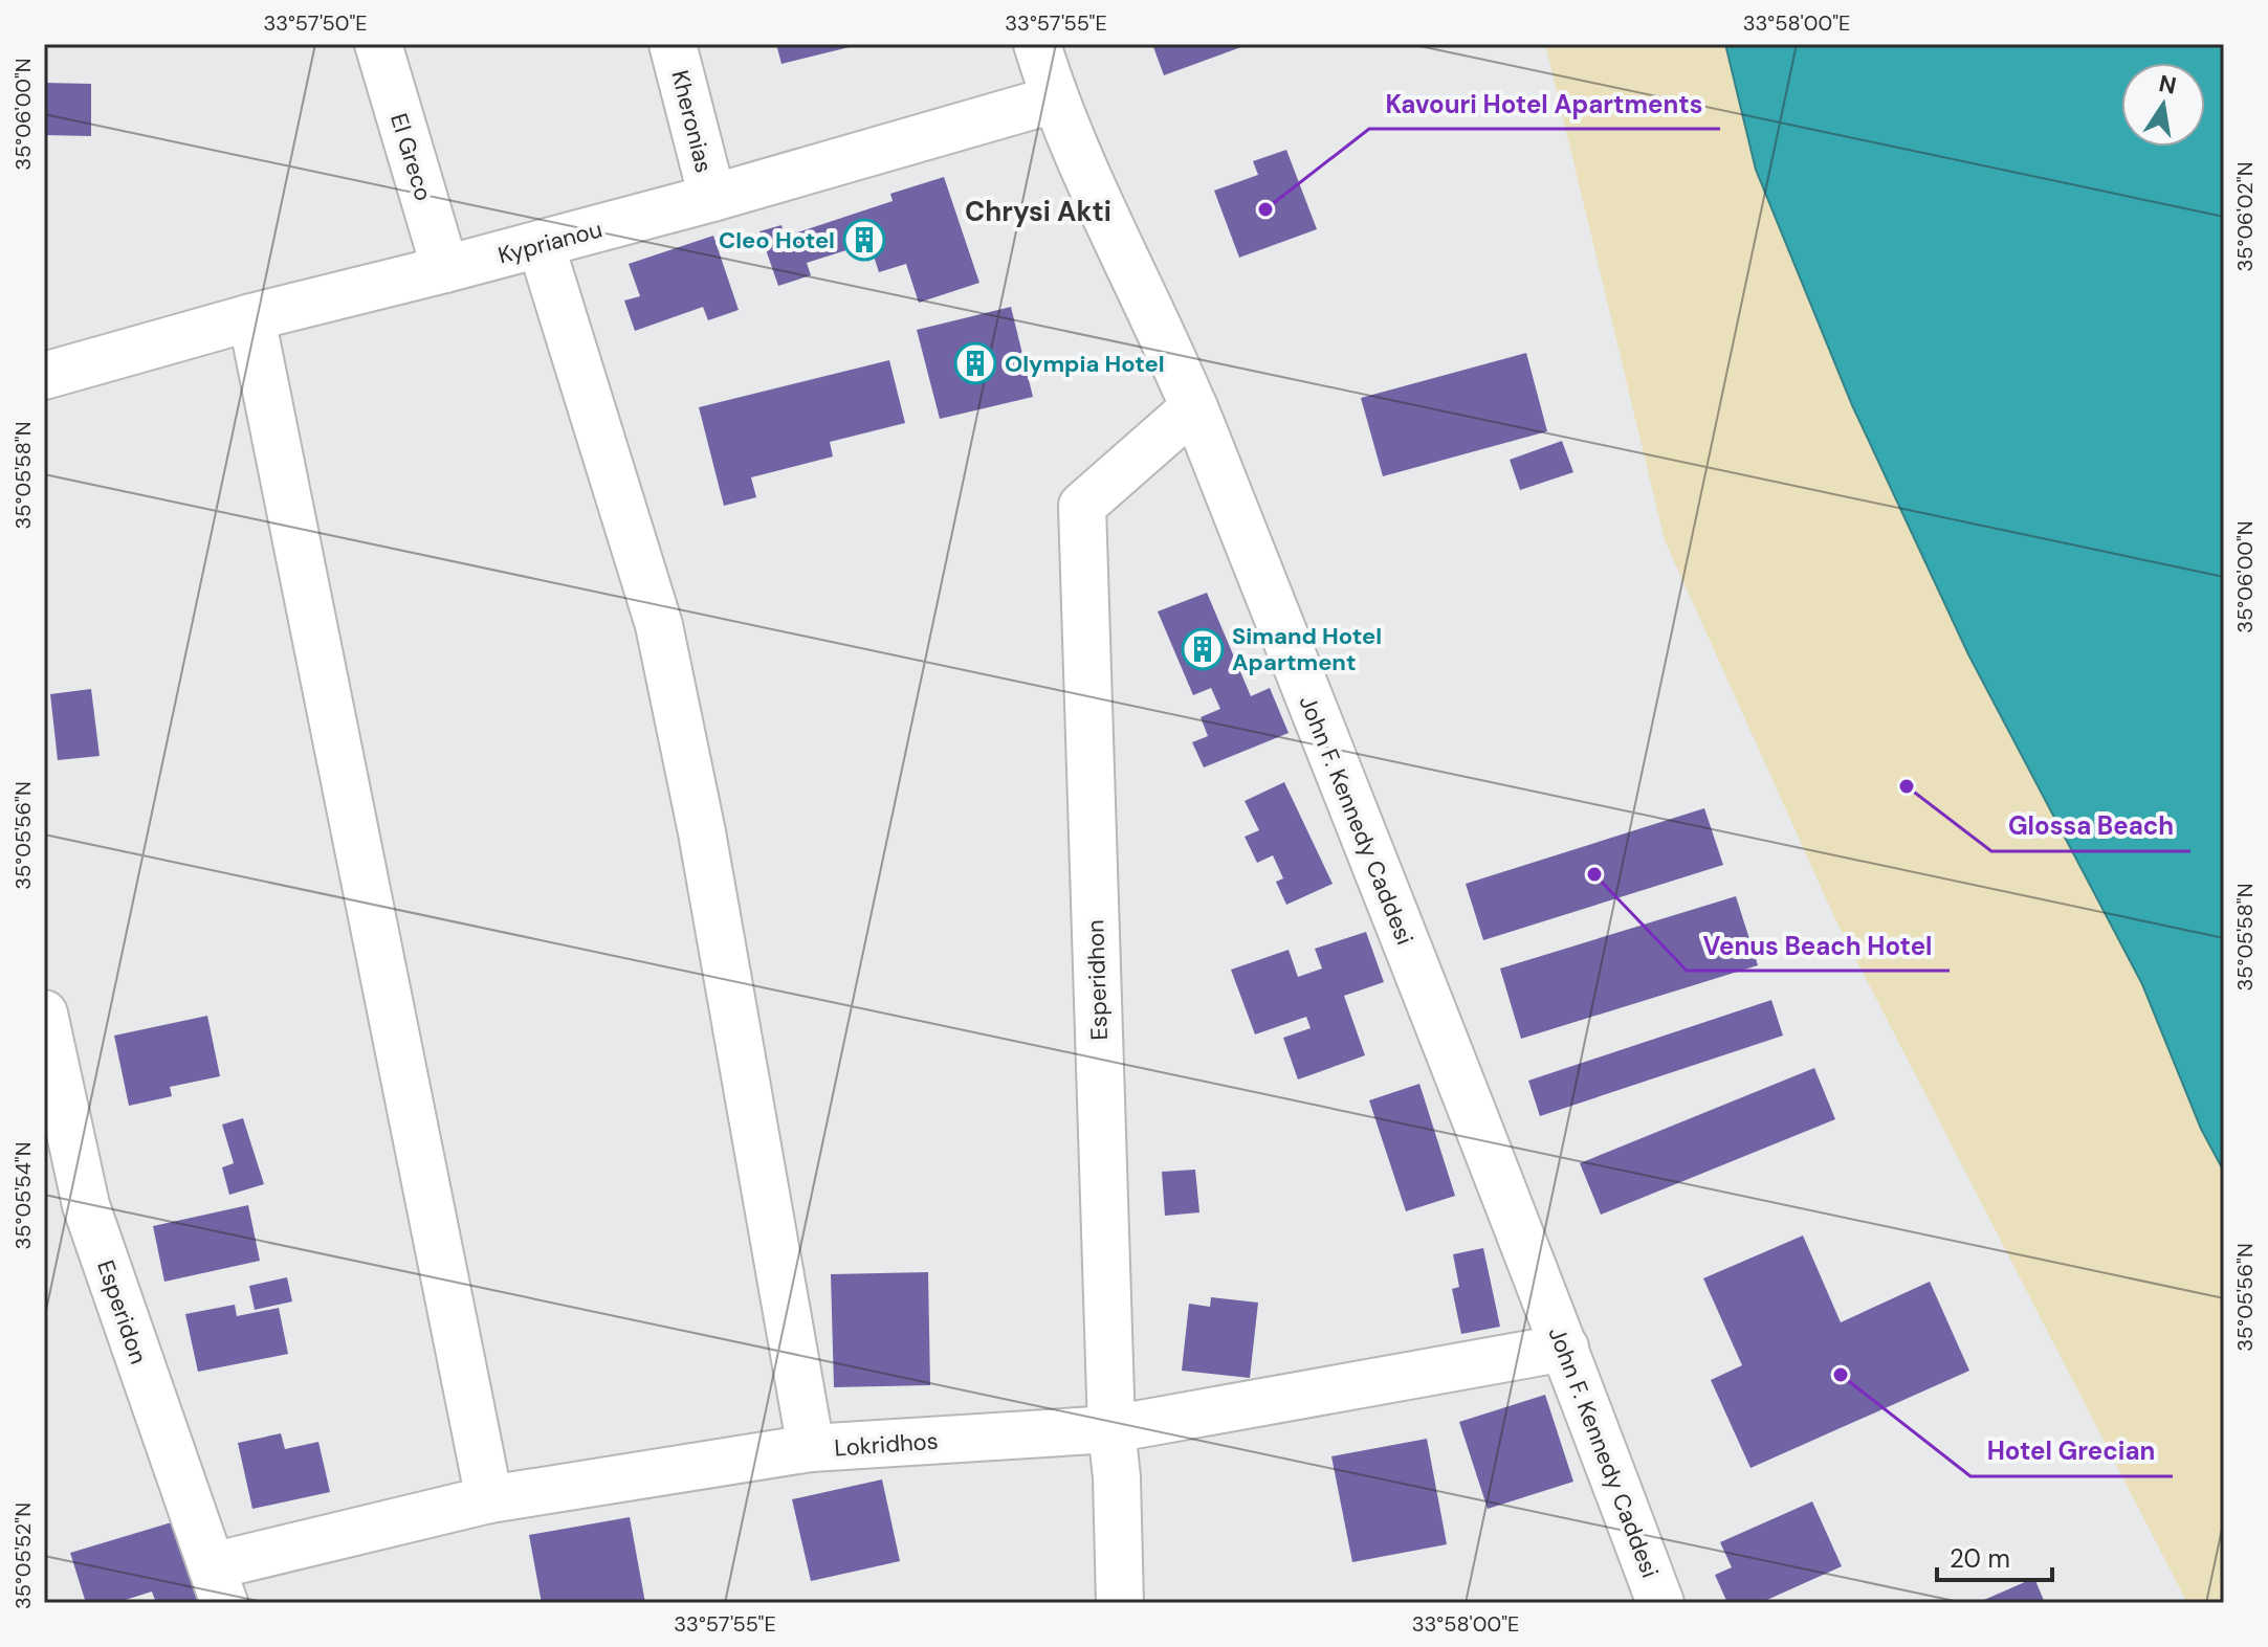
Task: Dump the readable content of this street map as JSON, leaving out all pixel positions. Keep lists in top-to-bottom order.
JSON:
{
  "streets": {
    "street": [
      "Kheronias",
      "El Greco",
      "Kyprianou",
      "John F. Kennedy Caddesi",
      "Esperidhon",
      "Esperidon",
      "Lokridhos"
    ]
  },
  "crossings": [
    ["Kheronias", "Kyprianou"],
    ["El Greco", "Kyprianou"],
    ["Kyprianou", "John F. Kennedy Caddesi"],
    ["John F. Kennedy Caddesi", "Esperidhon"],
    ["John F. Kennedy Caddesi", "Lokridhos"],
    ["Esperidhon", "Lokridhos"],
    ["Esperidon", "Lokridhos"]
  ],
  "districts": ["Chrysi Akti"],
  "places": {
    "other": [
      "Kavouri Hotel Apartments",
      "Glossa Beach",
      "Venus Beach Hotel",
      "Hotel Grecian"
    ],
    "building": ["Cleo Hotel", "Olympia Hotel", "Simand Hotel Apartment"]
  },
  "scale_bar": "20 m",
  "north": "top",
  "coordinates": [
    "33°57'50\"E",
    "33°57'55\"E",
    "33°58'00\"E",
    "35°06'00\"N",
    "35°06'02\"N",
    "35°05'58\"N",
    "35°05'56\"N",
    "35°05'54\"N",
    "35°05'52\"N"
  ]
}
